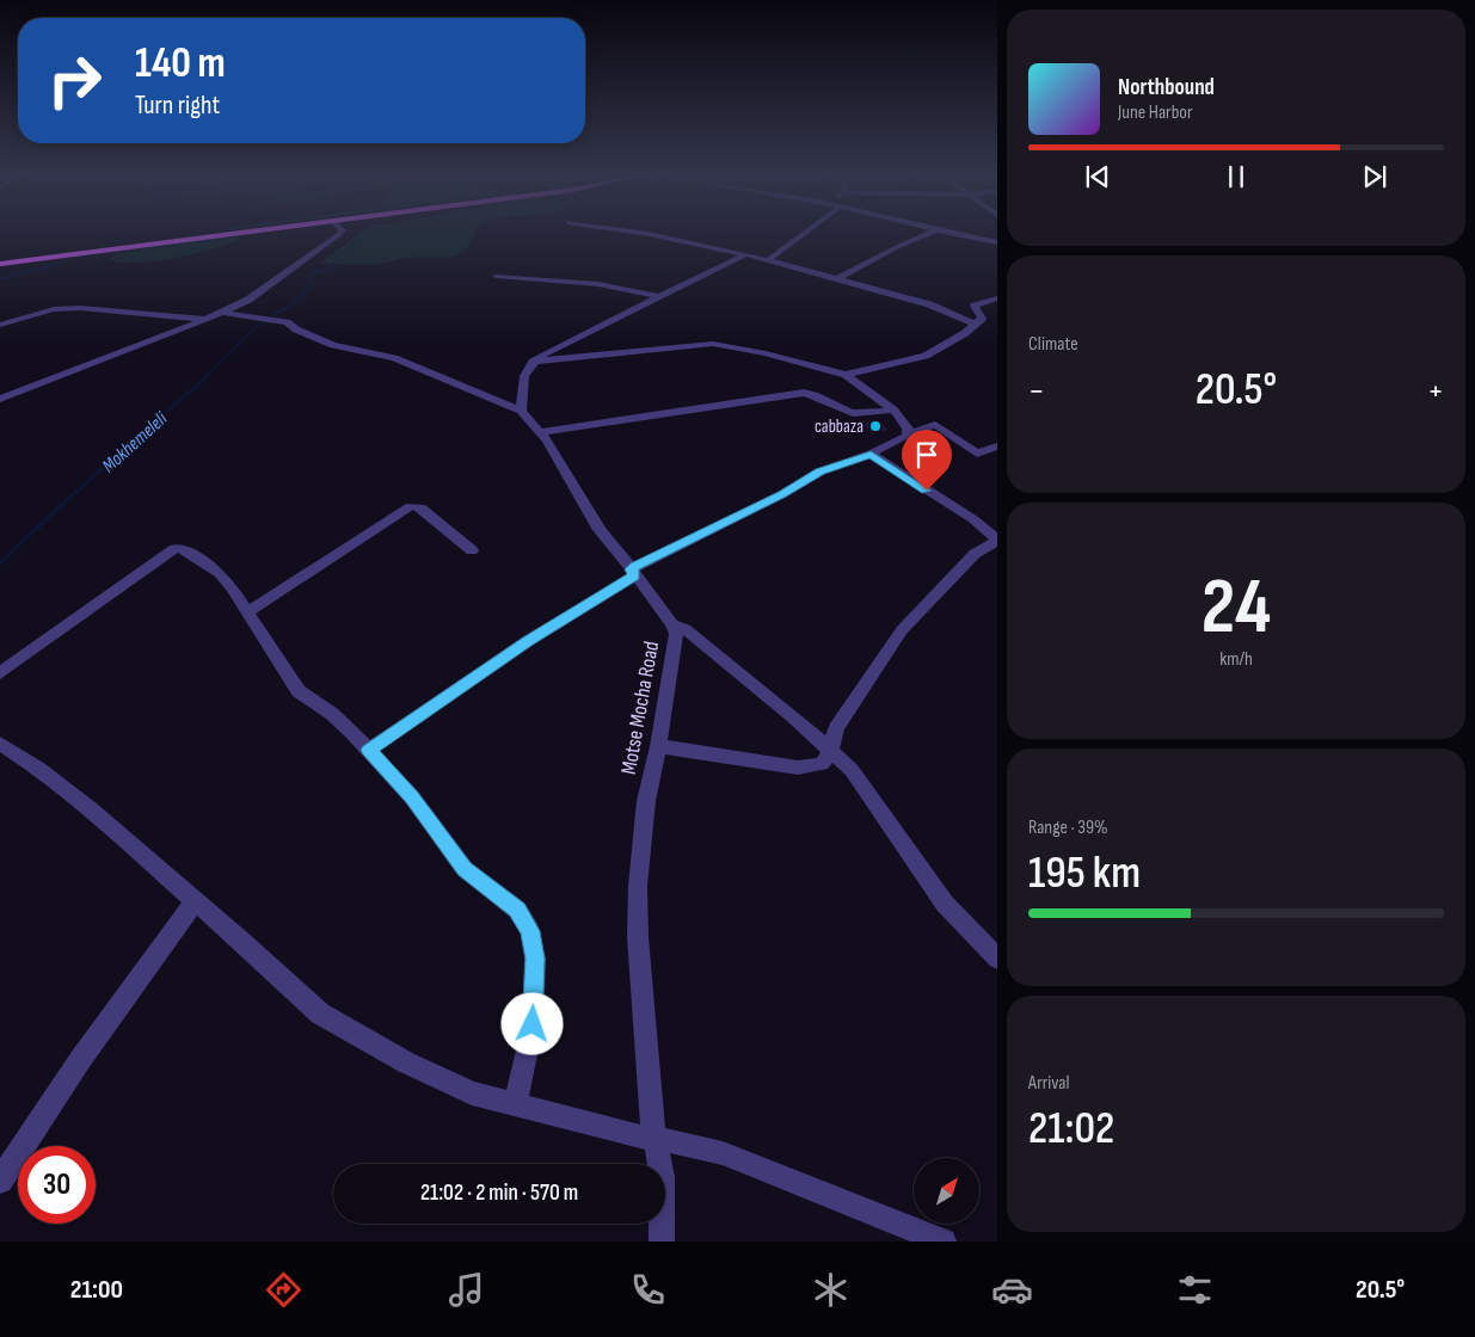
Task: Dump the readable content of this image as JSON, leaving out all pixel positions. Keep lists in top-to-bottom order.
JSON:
{
  "streets": {
    "street": ["Motse Mocha Road"]
  },
  "water": ["Mokhemeleli"],
  "places": ["cabbaza"],
  "north": "top right",
  "page": {
    "turn": ["140 m", "Turn right"],
    "song": ["Northbound", "June Harbor"],
    "tile": [
      "Climate",
      ["24", "km/h"],
      ["Range · 39%", "195 km"],
      ["Arrival", "21:02"]
    ],
    "heat": ["−", "20.5°", "+"],
    "limit": "30",
    "trip": "21:02 · 2 min · 570 m",
    "tabs": ["21:00", "20.5°"]
  }
}
